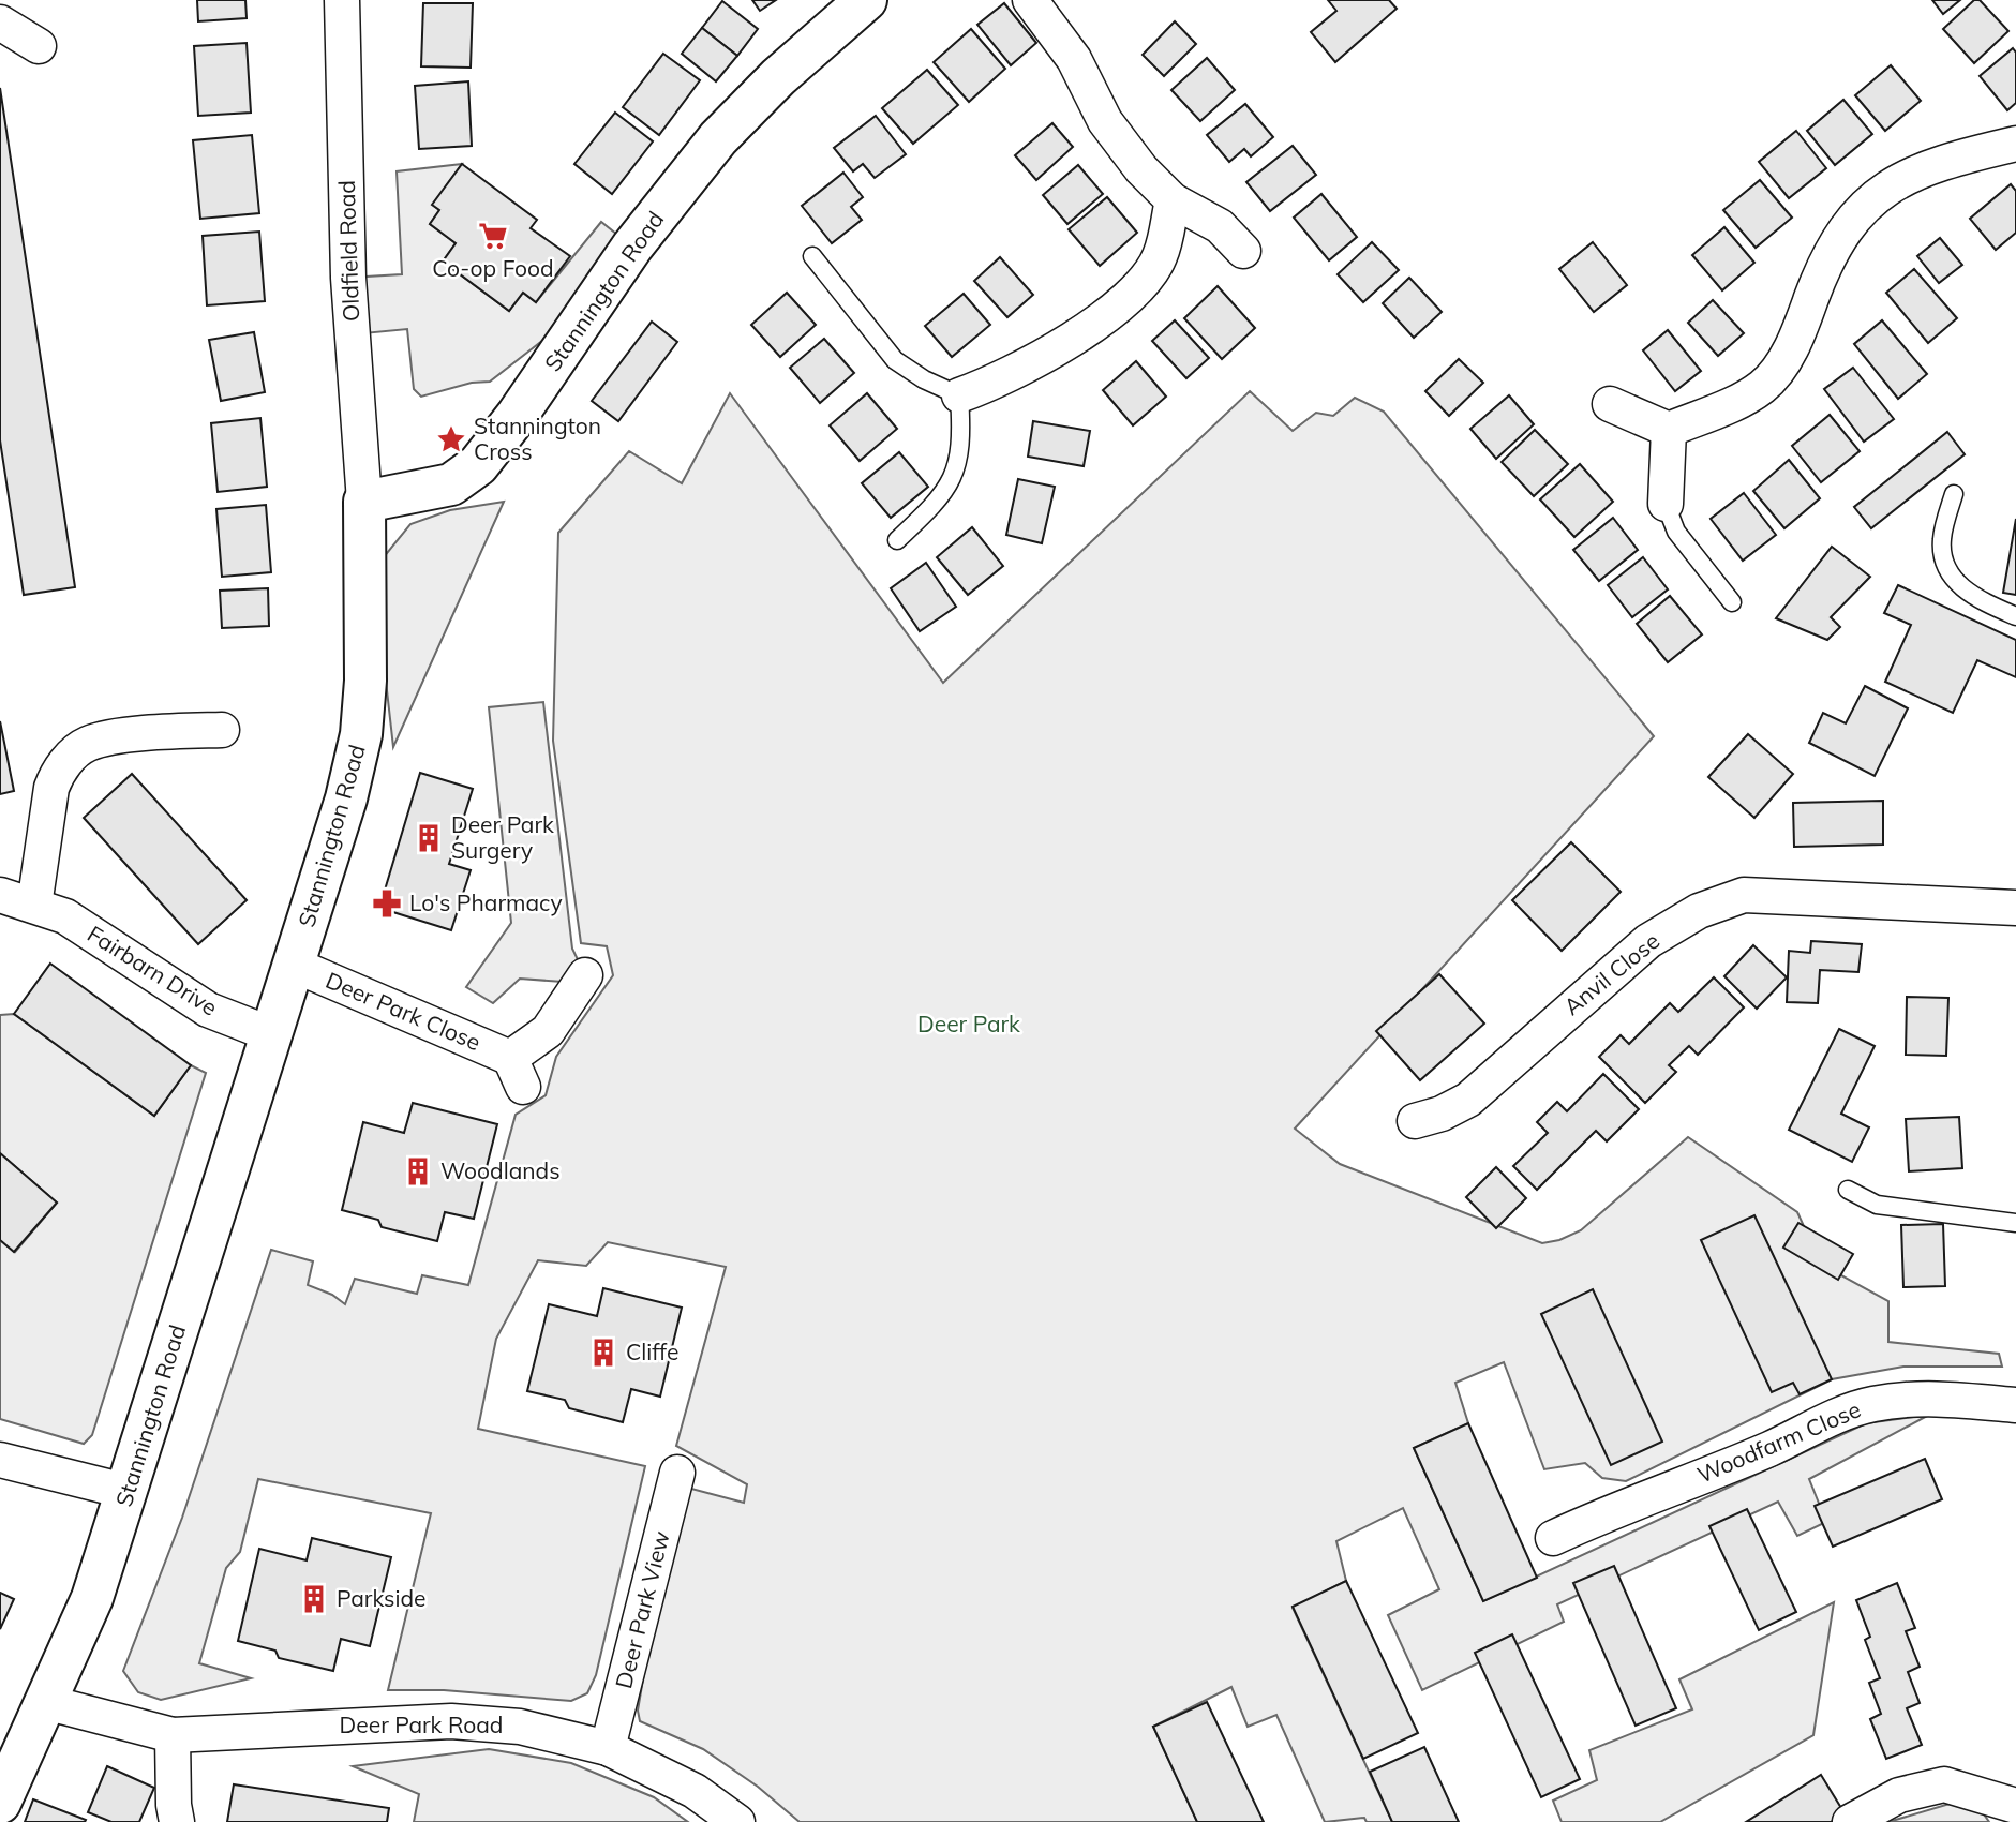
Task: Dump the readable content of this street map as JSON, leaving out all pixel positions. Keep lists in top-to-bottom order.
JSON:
{
  "streets": {
    "main road": ["Stannington Road"],
    "street": [
      "Oldfield Road",
      "Fairbarn Drive",
      "Anvil Close",
      "Deer Park Close",
      "Woodfarm Close",
      "Deer Park View",
      "Deer Park Road"
    ]
  },
  "crossings": [
    ["Oldfield Road", "Stannington Road"],
    ["Stannington Road", "Fairbarn Drive"],
    ["Stannington Road", "Deer Park Close"],
    ["Stannington Road", "Deer Park Road"],
    ["Deer Park View", "Deer Park Road"]
  ],
  "parks": ["Deer Park"],
  "places": {
    "supermarket": ["Co-op Food"],
    "place": ["Stannington Cross"],
    "building": [
      "Deer Park Surgery",
      "Woodlands",
      "Cliffe",
      "Parkside"
    ],
    "pharmacy": ["Lo's Pharmacy"]
  }
}
